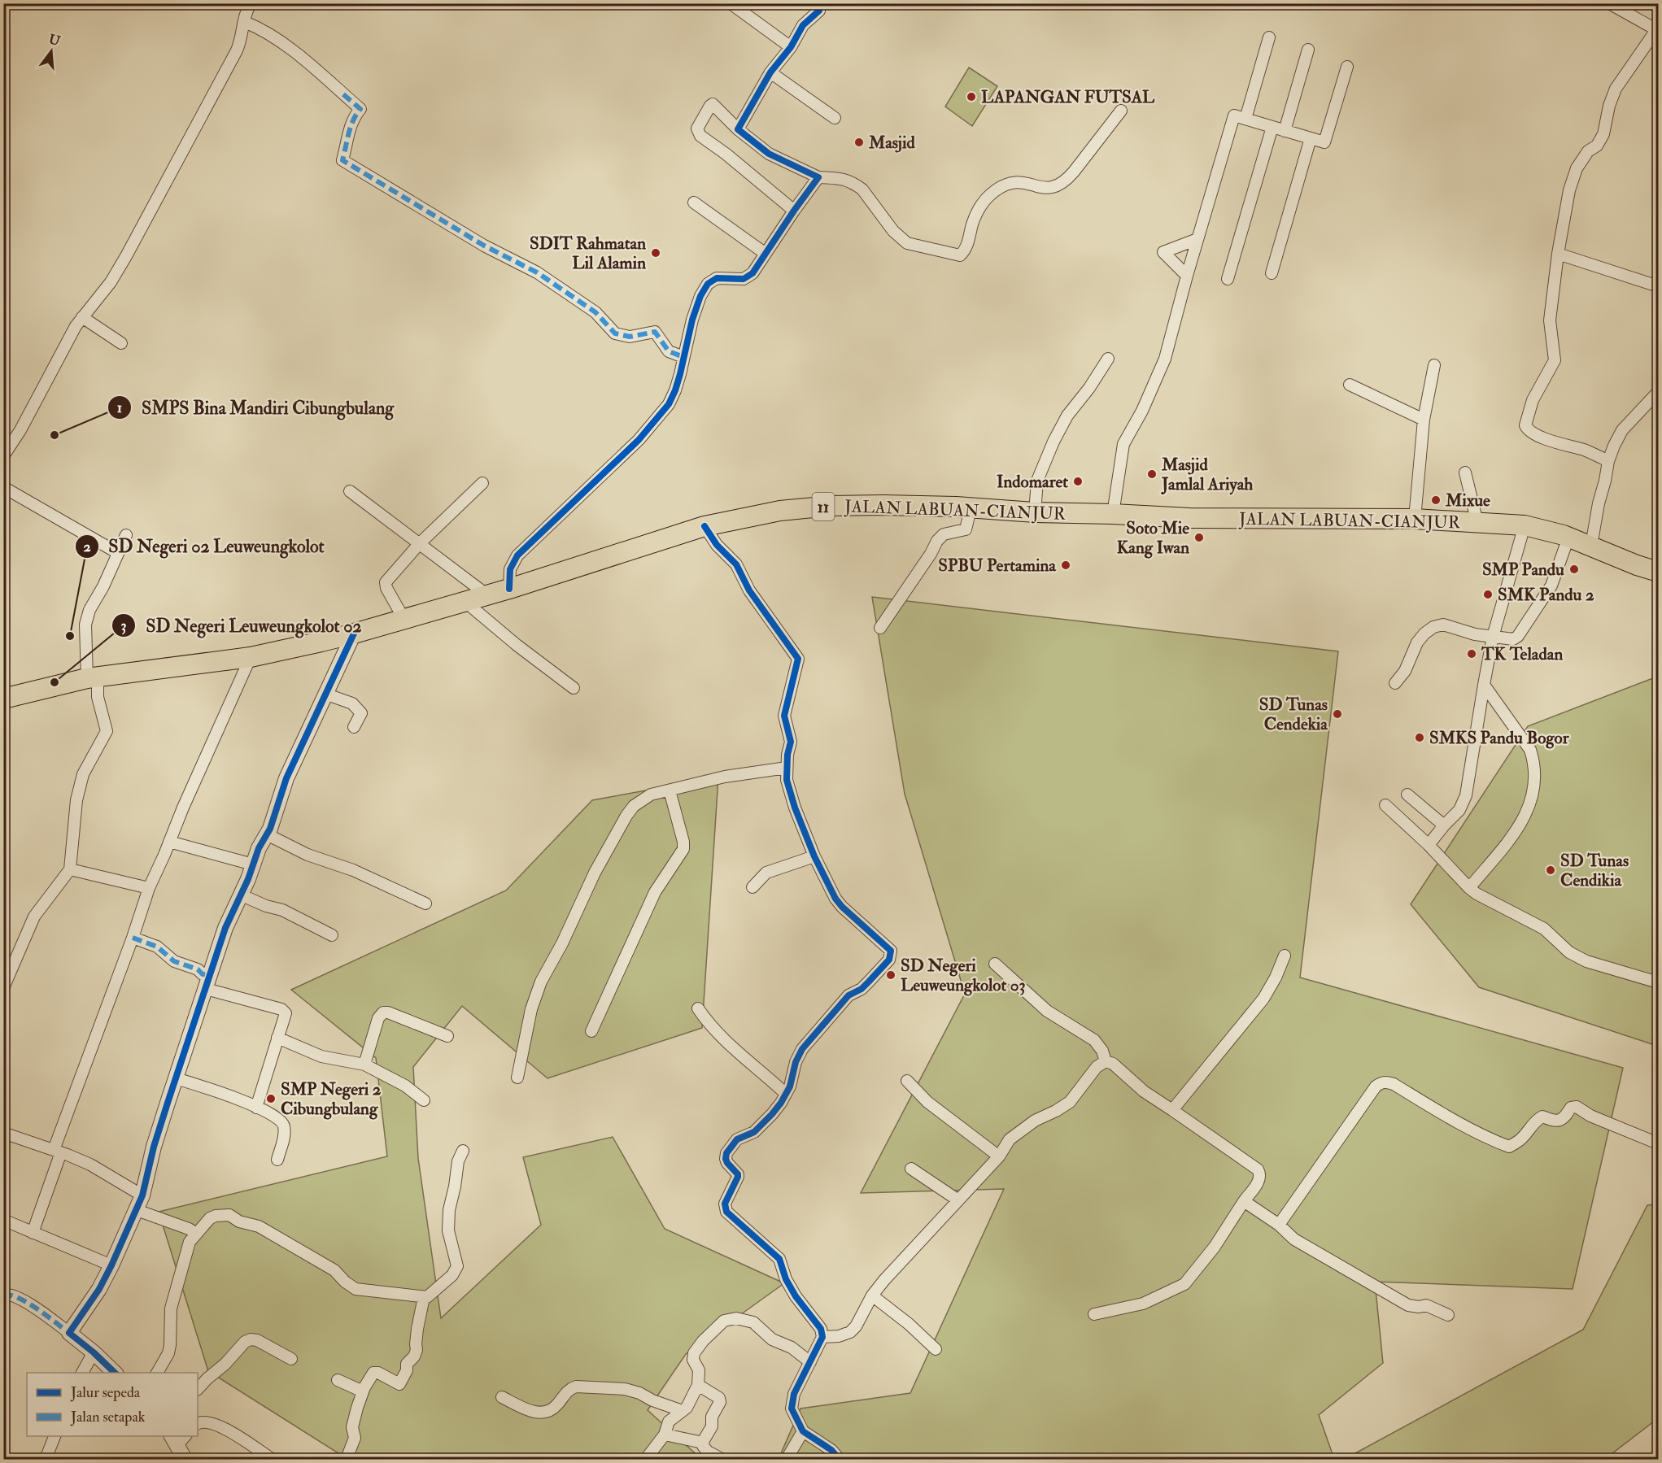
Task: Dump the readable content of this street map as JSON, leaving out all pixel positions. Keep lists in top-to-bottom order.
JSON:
{
  "streets": {
    "highway": ["11", "JALAN LABUAN-CIANJUR"]
  },
  "places": [
    "LAPANGAN FUTSAL",
    "Masjid",
    "SDIT Rahmatan Lil Alamin",
    "SMPS Bina Mandiri Cibungbulang",
    "Masjid Jamlal Ariyah",
    "Indomaret",
    "Mixue",
    "Soto Mie Kang Iwan",
    "SPBU Pertamina",
    "SMP Pandu",
    "SMK Pandu 2",
    "SD Negeri 02 Leuweungkolot",
    "TK Teladan",
    "SD Negeri Leuweungkolot 02",
    "SD Tunas Cendekia",
    "SMKS Pandu Bogor",
    "SD Tunas Cendikia",
    "SD Negeri Leuweungkolot 03",
    "SMP Negeri 2 Cibungbulang"
  ],
  "legend": ["Jalur sepeda", "Jalan setapak"],
  "north": "top"
}
